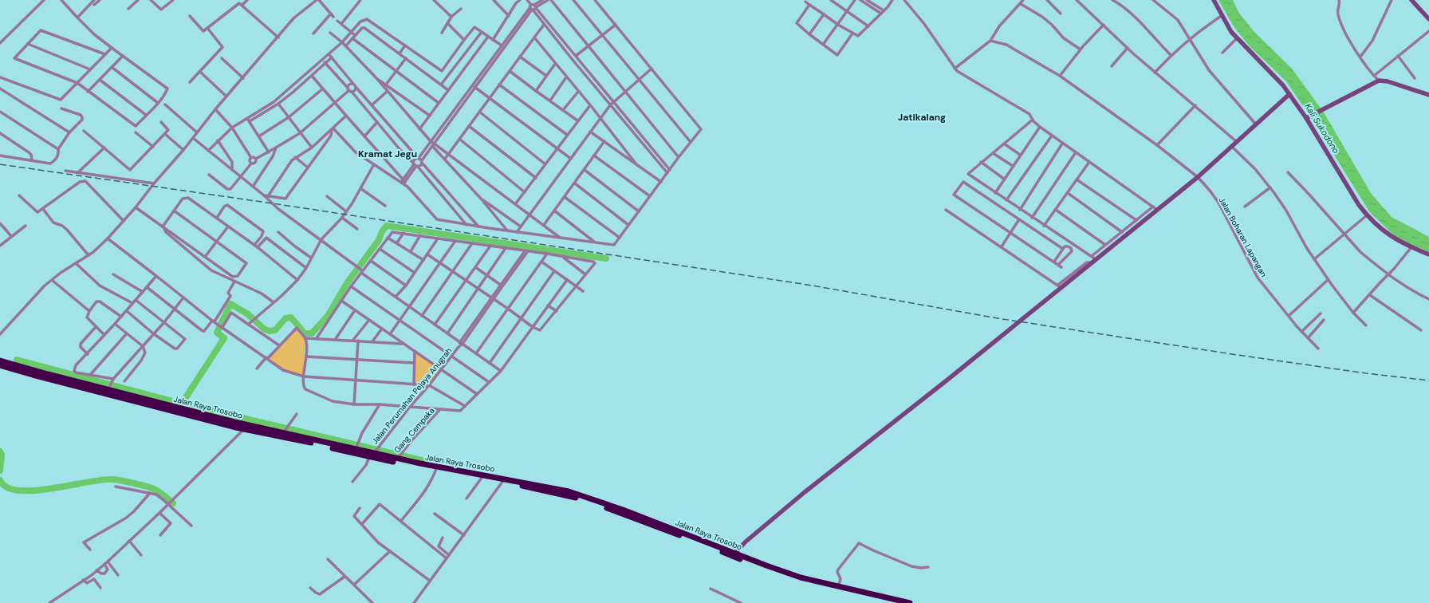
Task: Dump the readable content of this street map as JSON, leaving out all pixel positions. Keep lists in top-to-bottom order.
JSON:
{
  "streets": {
    "highway": ["Jalan Raya Trosobo"],
    "street": ["Jalan Boharan Lapangan", "Jalan Perumahan Pejaya Anugrah", "Gang Cempaka"]
  },
  "crossings": [
    ["Jalan Perumahan Pejaya Anugrah", "Jalan Raya Trosobo"],
    ["Jalan Raya Trosobo", "Gang Cempaka"]
  ],
  "districts": ["Jatikalang", "Kramat Jegu"],
  "water": ["Kali Sukodono"]
}
